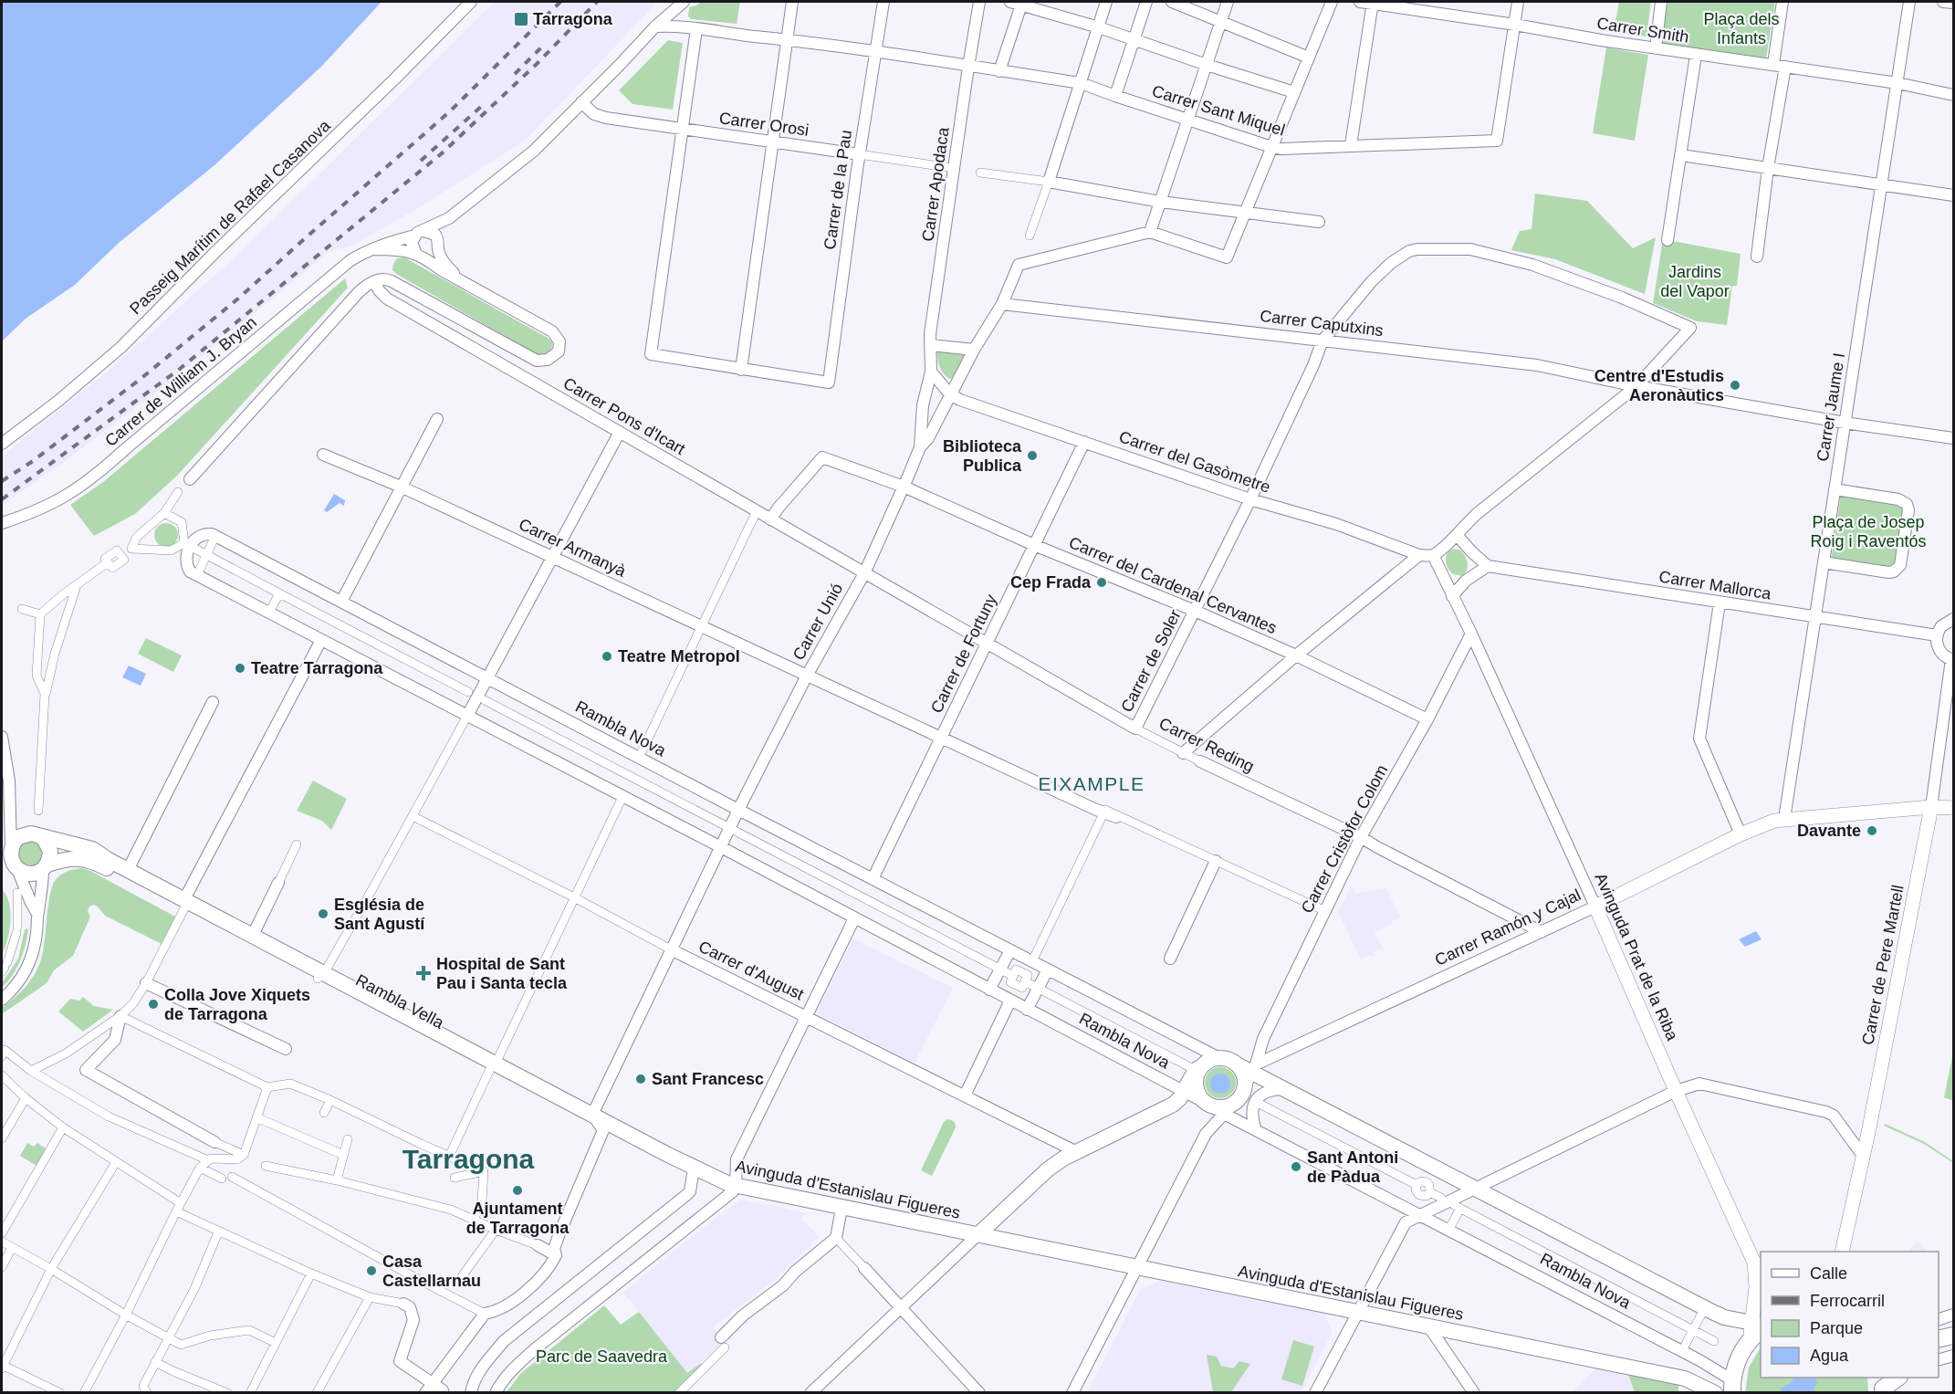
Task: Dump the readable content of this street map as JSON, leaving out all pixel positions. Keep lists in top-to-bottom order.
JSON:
{
  "streets": {
    "main road": ["Rambla Nova", "Rambla Vella", "Avinguda d'Estanislau Figueres"],
    "street": [
      "Carrer Smith",
      "Carrer Sant Miquel",
      "Carrer Orosi",
      "Carrer Apodaca",
      "Carrer de la Pau",
      "Passeig Marítim de Rafael Casanova",
      "Carrer Caputxins",
      "Carrer de William J. Bryan",
      "Carrer Jaume I",
      "Carrer Pons d'Icart",
      "Carrer del Gasòmetre",
      "Carrer Armanyà",
      "Carrer del Cardenal Cervantes",
      "Carrer Mallorca",
      "Carrer Unió",
      "Carrer de Fortuny",
      "Carrer de Soler",
      "Carrer Reding",
      "Carrer Cristòfor Colom",
      "Carrer Ramón y Cajal",
      "Avinguda Prat de la Riba",
      "Carrer de Pere Martell",
      "Carrer d'August"
    ]
  },
  "crossings": [
    ["Carrer Smith", "Carrer Sant Miquel"],
    ["Carrer Smith", "Carrer Jaume I"],
    ["Carrer Sant Miquel", "Carrer Apodaca"],
    ["Carrer Sant Miquel", "Carrer de la Pau"],
    ["Carrer Orosi", "Carrer Apodaca"],
    ["Carrer Orosi", "Carrer de la Pau"],
    ["Carrer Apodaca", "Carrer Unió"],
    ["Carrer Caputxins", "Carrer Jaume I"],
    ["Carrer Caputxins", "Carrer Unió"],
    ["Carrer Caputxins", "Carrer de Soler"],
    ["Carrer Jaume I", "Carrer Mallorca"],
    ["Carrer Jaume I", "Carrer Ramón y Cajal"],
    ["Carrer Pons d'Icart", "Carrer del Cardenal Cervantes"],
    ["Carrer Pons d'Icart", "Carrer Unió"],
    ["Carrer Pons d'Icart", "Carrer Reding"],
    ["Carrer del Gasòmetre", "Carrer Unió"],
    ["Carrer del Gasòmetre", "Carrer de Fortuny"],
    ["Carrer del Gasòmetre", "Carrer de Soler"],
    ["Carrer Armanyà", "Carrer Unió"],
    ["Carrer Armanyà", "Carrer de Fortuny"],
    ["Carrer del Cardenal Cervantes", "Carrer Unió"],
    ["Carrer del Cardenal Cervantes", "Carrer de Fortuny"],
    ["Carrer del Cardenal Cervantes", "Carrer de Soler"],
    ["Carrer del Cardenal Cervantes", "Carrer Cristòfor Colom"],
    ["Carrer Unió", "Rambla Nova"],
    ["Carrer Unió", "Carrer Reding"],
    ["Carrer Unió", "Carrer d'August"],
    ["Carrer Unió", "Rambla Vella"],
    ["Carrer de Fortuny", "Rambla Nova"],
    ["Carrer de Fortuny", "Carrer Reding"],
    ["Carrer de Soler", "Carrer Reding"],
    ["Rambla Nova", "Carrer Cristòfor Colom"],
    ["Rambla Nova", "Carrer Ramón y Cajal"],
    ["Rambla Nova", "Avinguda Prat de la Riba"],
    ["Carrer Reding", "Carrer Cristòfor Colom"],
    ["Carrer Reding", "Carrer Ramón y Cajal"],
    ["Carrer Cristòfor Colom", "Carrer Ramón y Cajal"],
    ["Carrer Cristòfor Colom", "Avinguda Prat de la Riba"],
    ["Carrer Ramón y Cajal", "Avinguda Prat de la Riba"],
    ["Carrer Ramón y Cajal", "Carrer de Pere Martell"],
    ["Rambla Vella", "Avinguda d'Estanislau Figueres"]
  ],
  "districts": ["EIXAMPLE", "Tarragona"],
  "parks": [
    "Plaça dels Infants",
    "Jardins del Vapor",
    "Plaça de Josep Roig i Raventós",
    "Parc de Saavedra"
  ],
  "places": {
    "transit": ["Tarragona"],
    "other": [
      "Centre d'Estudis Aeronàutics",
      "Biblioteca Publica",
      "Cep Frada",
      "Teatre Metropol",
      "Teatre Tarragona",
      "Davante",
      "Església de Sant Agustí",
      "Colla Jove Xiquets de Tarragona",
      "Sant Francesc",
      "Sant Antoni de Pàdua",
      "Ajuntament de Tarragona",
      "Casa Castellarnau"
    ],
    "health": ["Hospital de Sant Pau i Santa tecla"]
  },
  "legend": [
    "Calle",
    "Ferrocarril",
    "Parque",
    "Agua"
  ]
}
